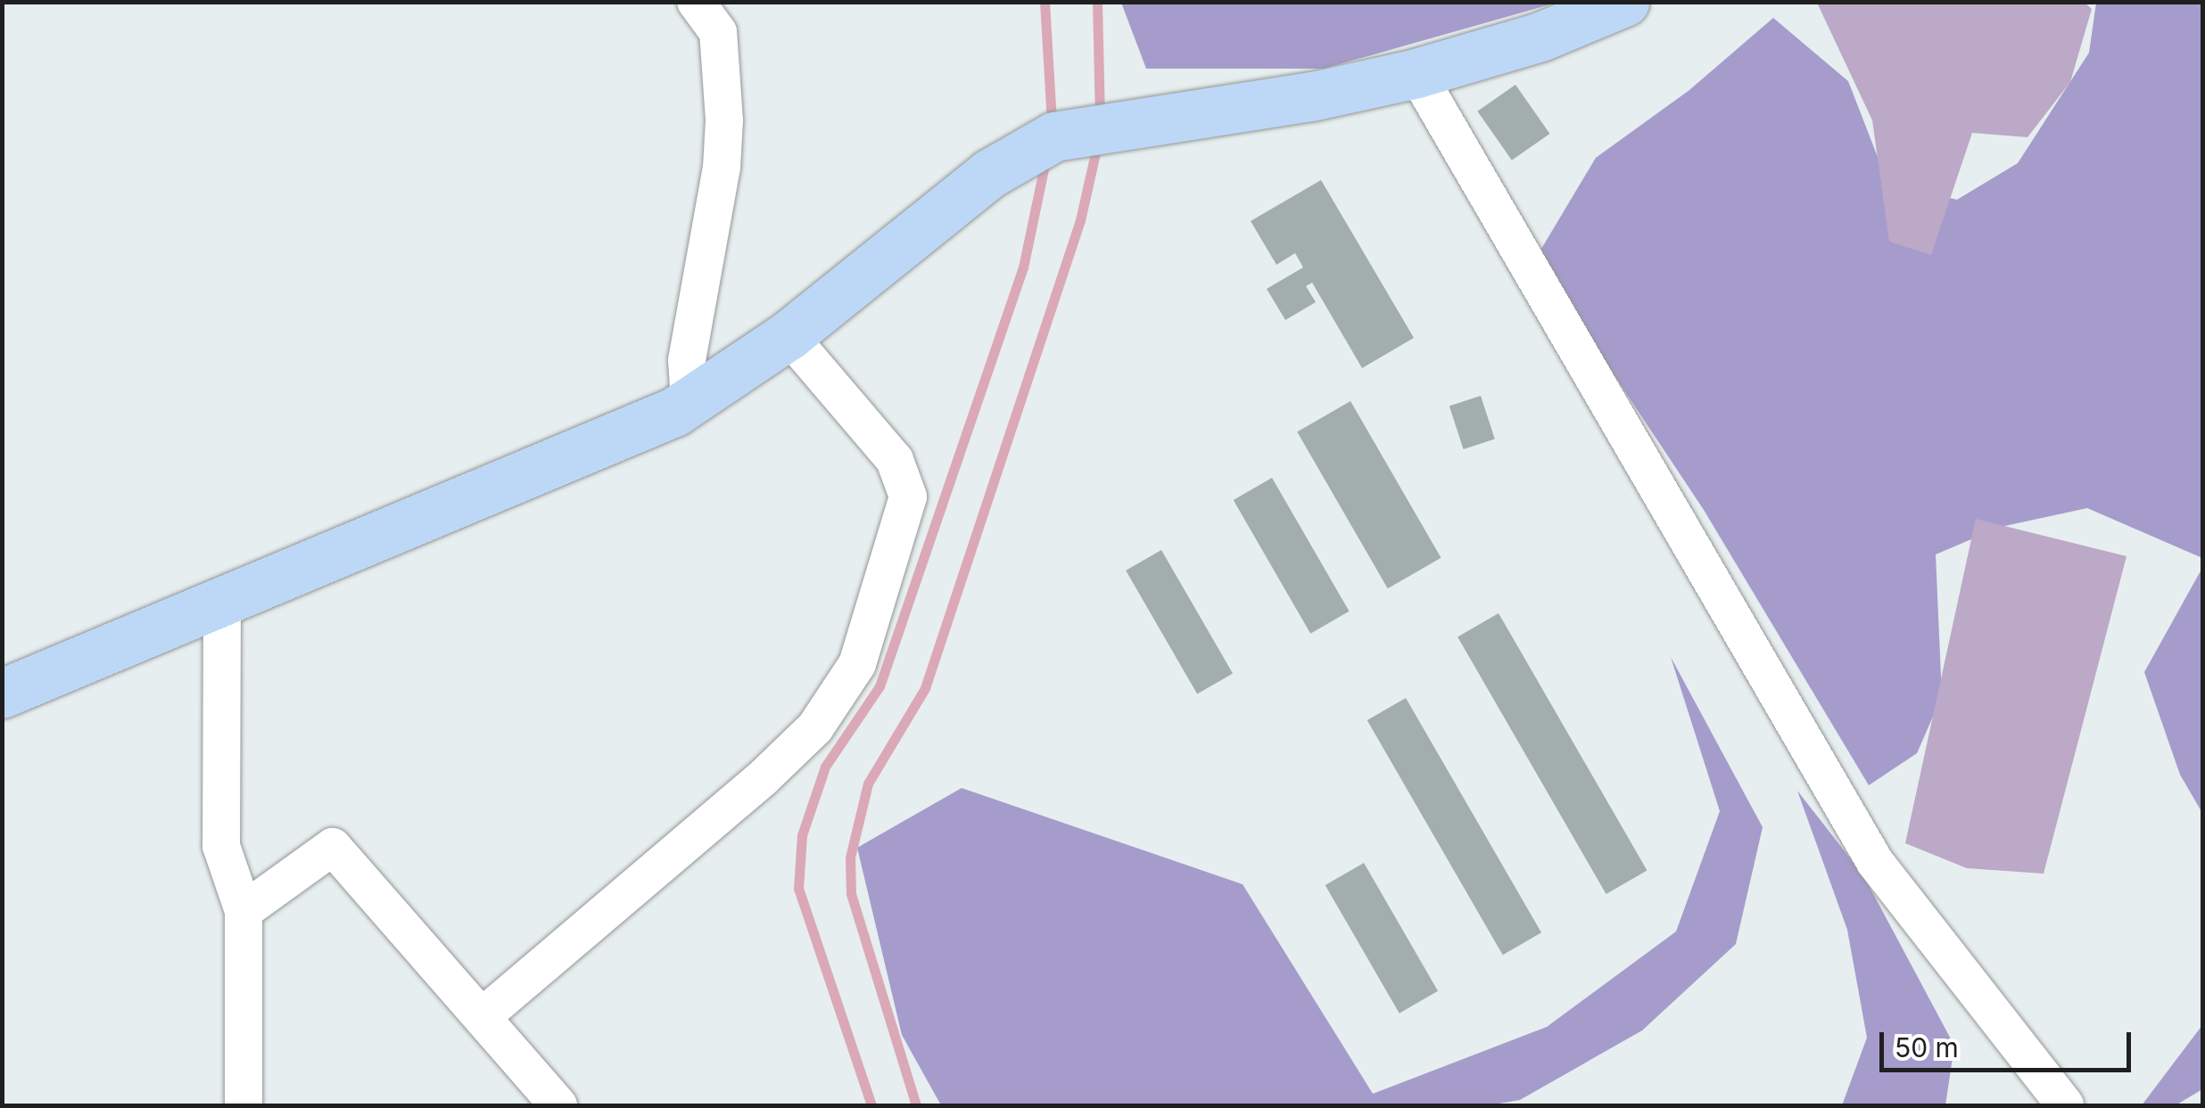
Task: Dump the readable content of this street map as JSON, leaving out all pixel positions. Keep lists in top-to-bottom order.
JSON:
{
  "scale_bar": "50 m"
}
